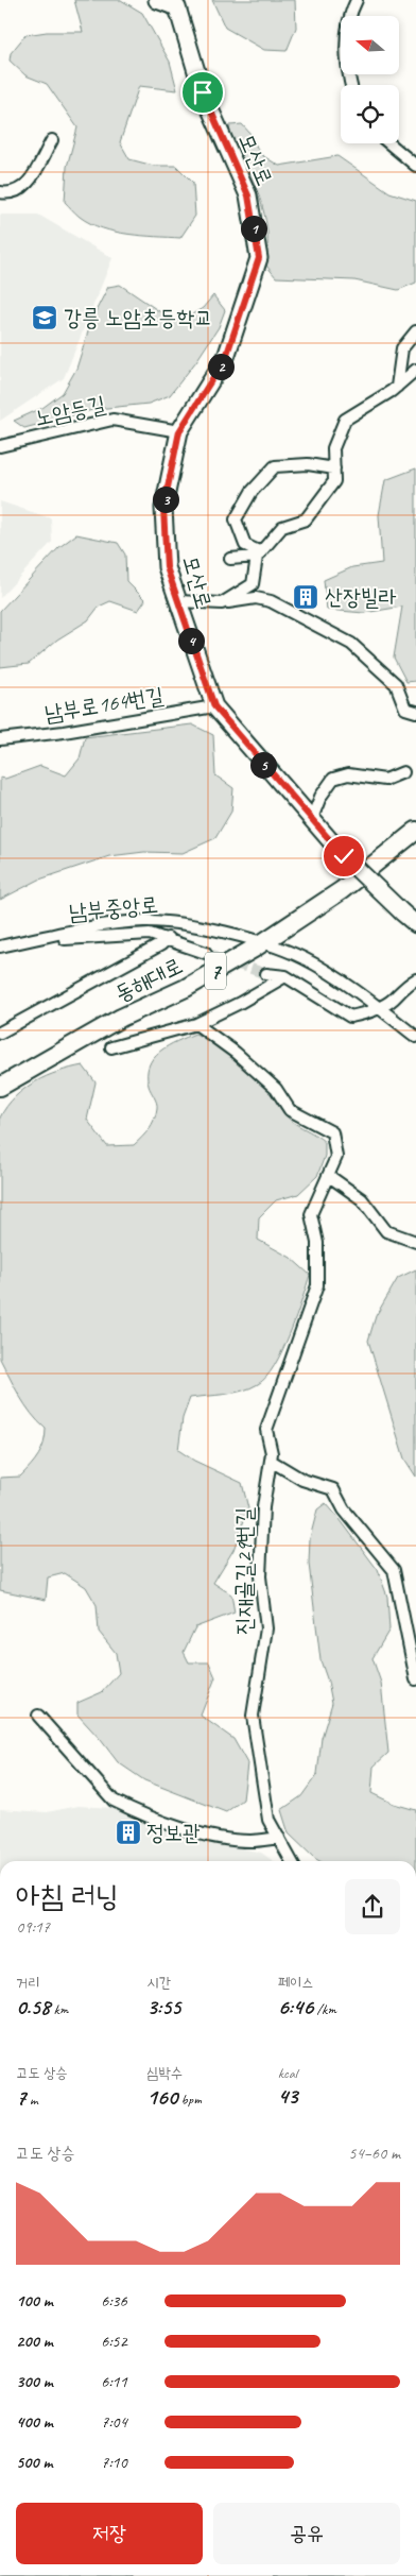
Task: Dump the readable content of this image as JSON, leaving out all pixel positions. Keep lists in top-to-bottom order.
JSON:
{
  "streets": {
    "main road": ["7", "동해대로"],
    "street": [
      "모산로",
      "노암등길",
      "남부로164번길",
      "남부중앙로",
      "진재골길29번길"
    ]
  },
  "crossings": [
    ["모산로", "노암등길"],
    ["모산로", "남부로164번길"],
    ["남부중앙로", "동해대로"]
  ],
  "places": {
    "school or university": ["강릉 노암초등학교"],
    "building": ["산장빌라", "정보관"]
  },
  "north": "left",
  "page": {
    "pins": [
      "1",
      "2",
      "3",
      "4",
      "5"
    ],
    "heading": ["아침 러닝", "09:17"],
    "stats": [
      ["거리", "0.58 km"],
      ["시간", "3:55"],
      ["페이스", "6:46 /km"],
      ["고도 상승", "7 m"],
      ["심박수", "160 bpm"],
      ["kcal", "43"]
    ],
    "chart": ["고도 상승", "54–60 m"],
    "list": [
      {
        "name": "100 m",
        "note": "6:36"
      },
      {
        "name": "200 m",
        "note": "6:52"
      },
      {
        "name": "300 m",
        "note": "6:11"
      },
      {
        "name": "400 m",
        "note": "7:04"
      },
      {
        "name": "500 m",
        "note": "7:10"
      }
    ],
    "buttons": ["저장", "공유"]
  }
}
